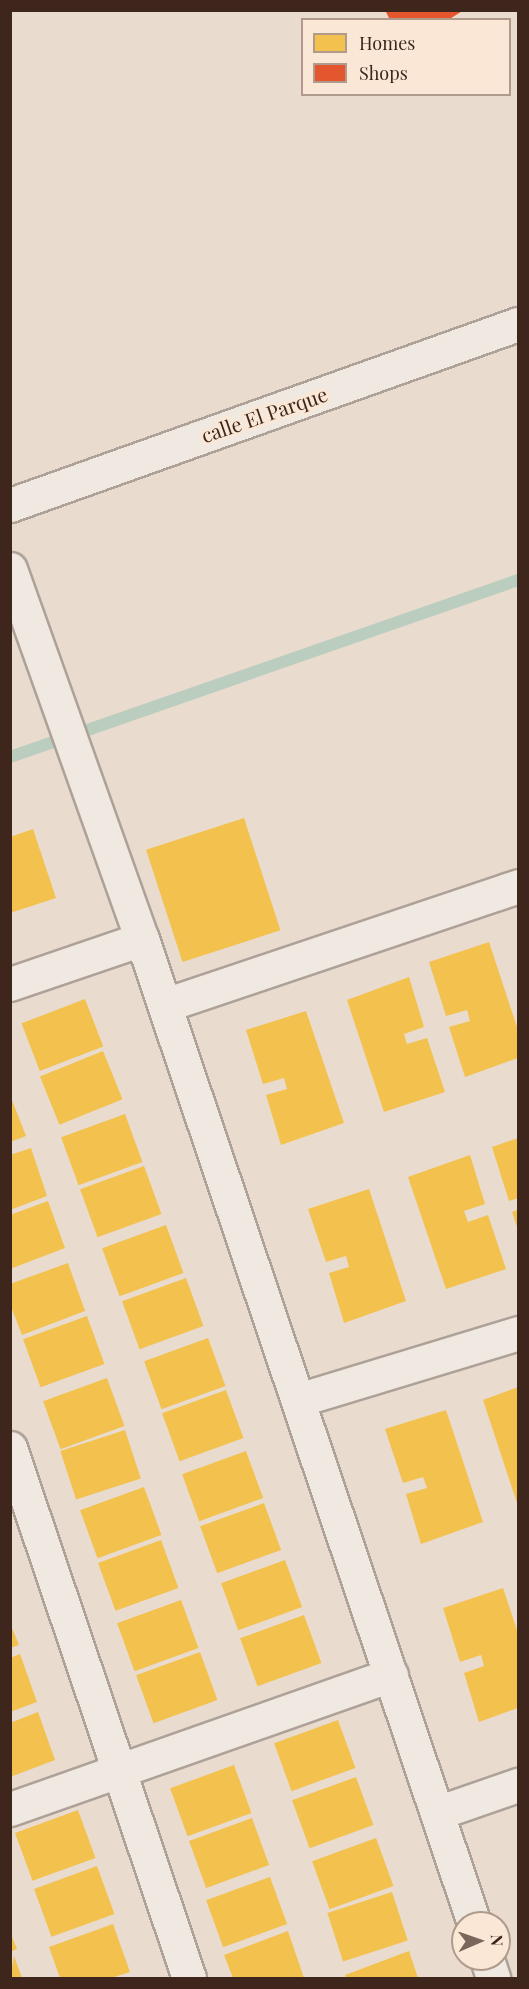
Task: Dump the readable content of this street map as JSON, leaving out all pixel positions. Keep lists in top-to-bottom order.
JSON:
{
  "streets": {
    "street": ["calle El Parque"]
  },
  "legend": ["Homes", "Shops"],
  "north": "right"
}
